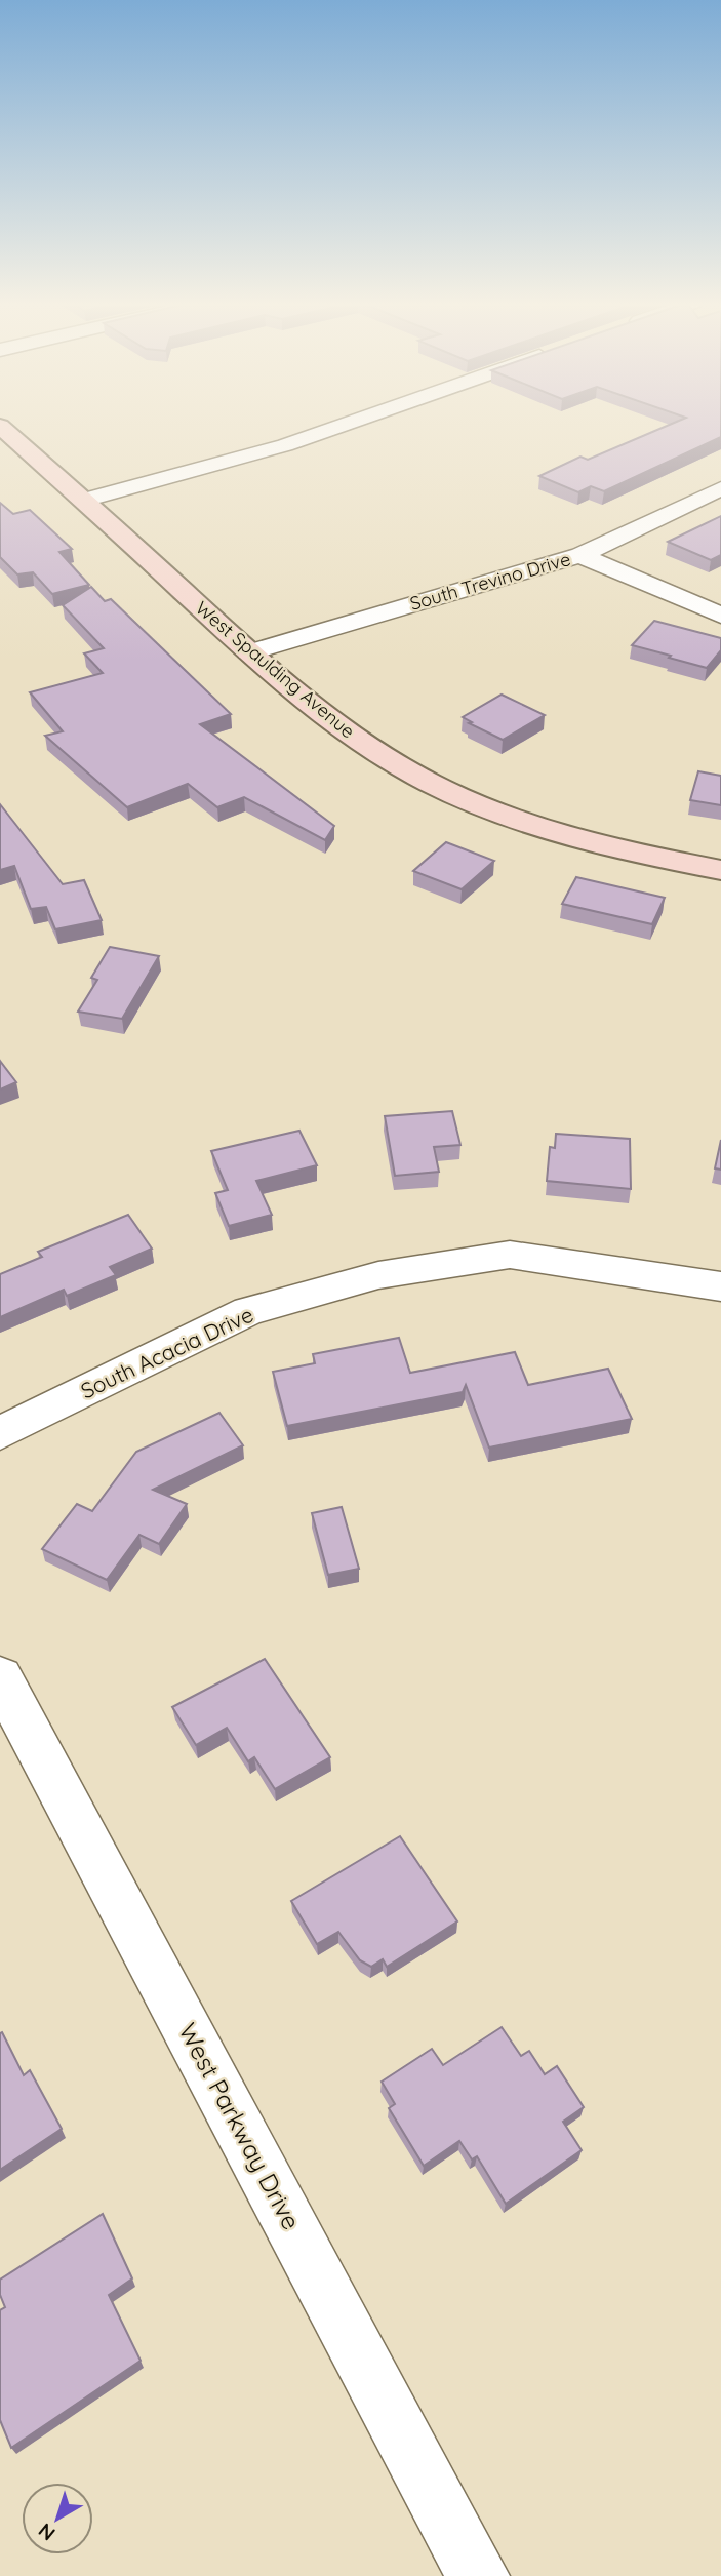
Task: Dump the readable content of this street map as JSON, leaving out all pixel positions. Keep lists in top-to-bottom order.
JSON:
{
  "streets": {
    "street": [
      "South Trevino Drive",
      "West Spaulding Avenue",
      "South Acacia Drive",
      "West Parkway Drive"
    ]
  },
  "crossings": [
    ["South Trevino Drive", "West Spaulding Avenue"]
  ],
  "north": "bottom left"
}
